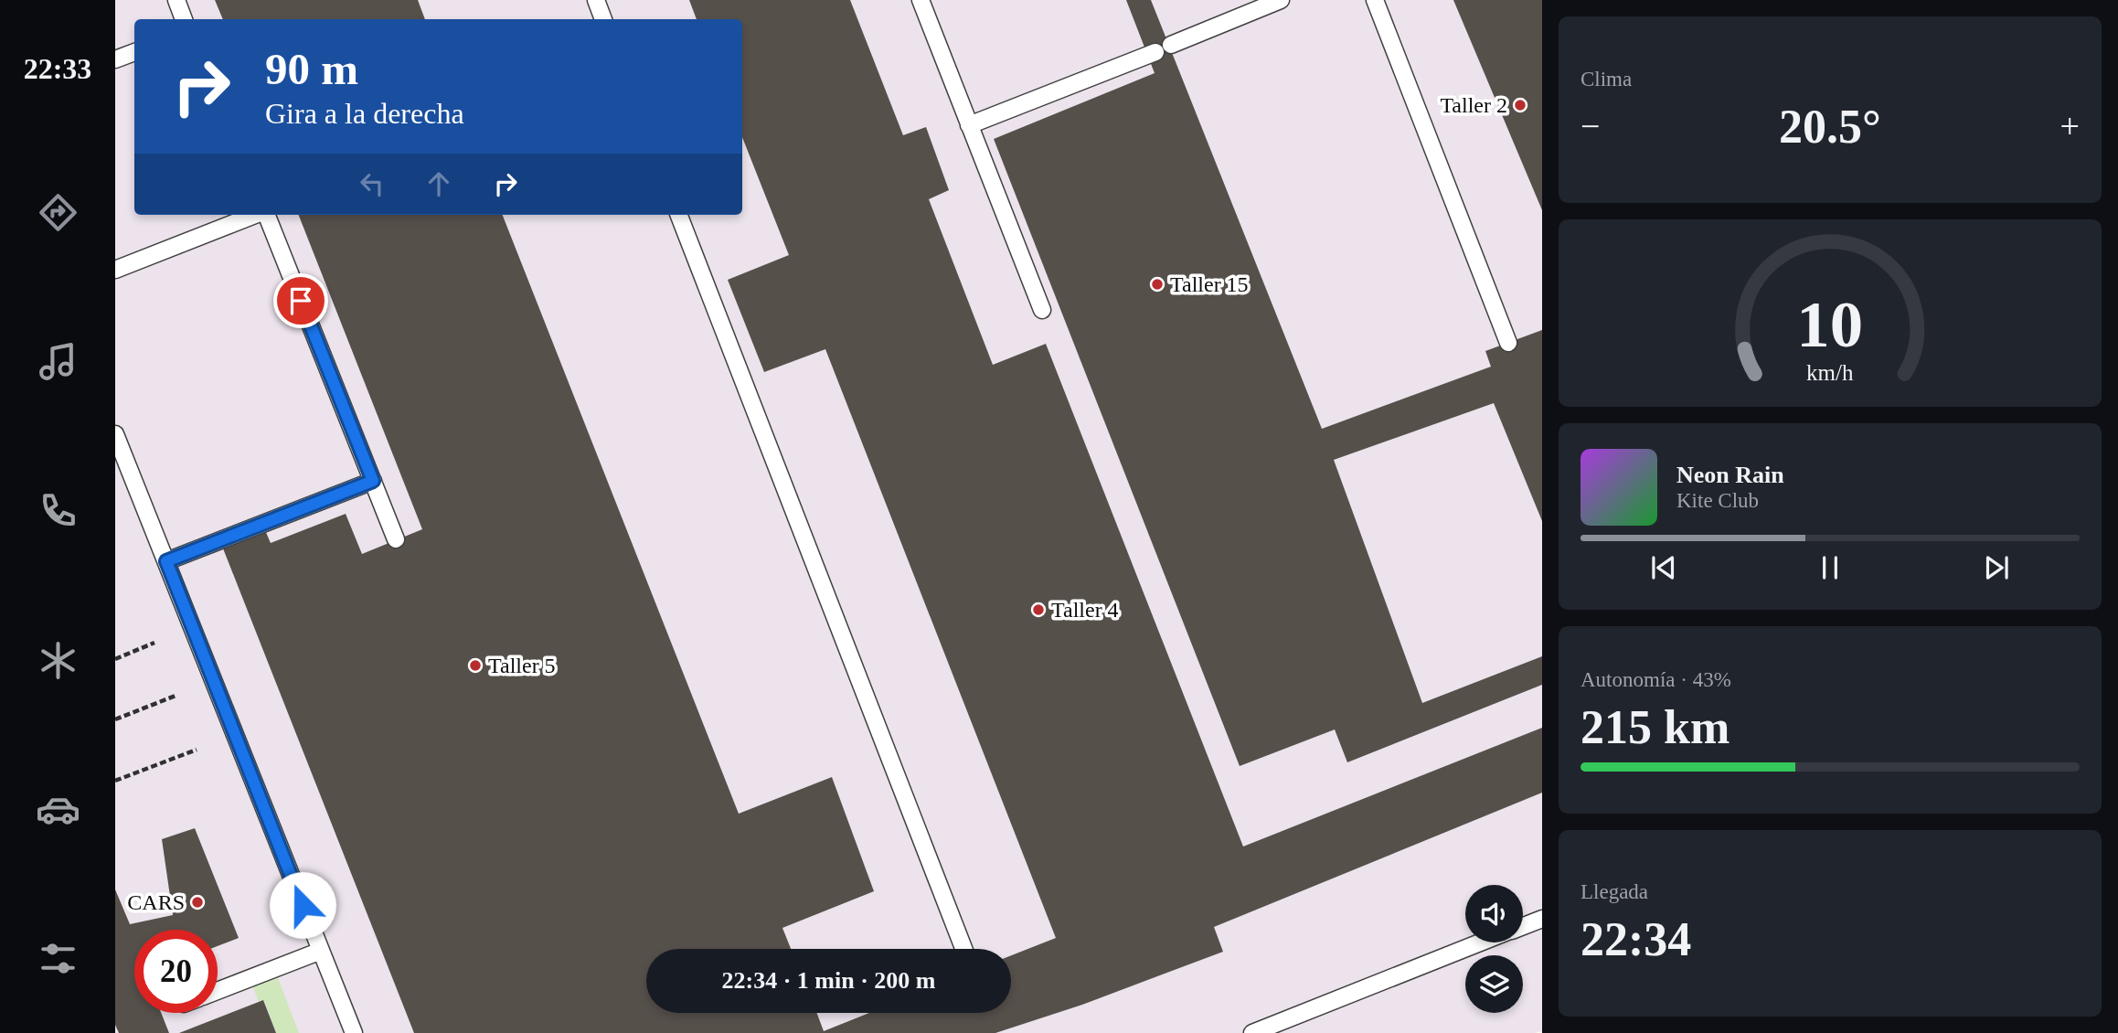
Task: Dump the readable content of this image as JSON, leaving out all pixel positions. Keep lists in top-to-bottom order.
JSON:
{
  "places": [
    "Taller 2",
    "Taller 15",
    "Taller 4",
    "Taller 5",
    "CARS"
  ],
  "page": {
    "tabs": "22:33",
    "tile": [
      "Clima",
      ["Autonomía · 43%", "215 km"],
      ["Llegada", "22:34"]
    ],
    "turn": ["90 m", "Gira a la derecha"],
    "heat": ["−", "20.5°", "+"],
    "song": ["Neon Rain", "Kite Club"],
    "limit": "20",
    "trip": "22:34 · 1 min · 200 m",
    "gauge": ["10", "km/h"]
  }
}
